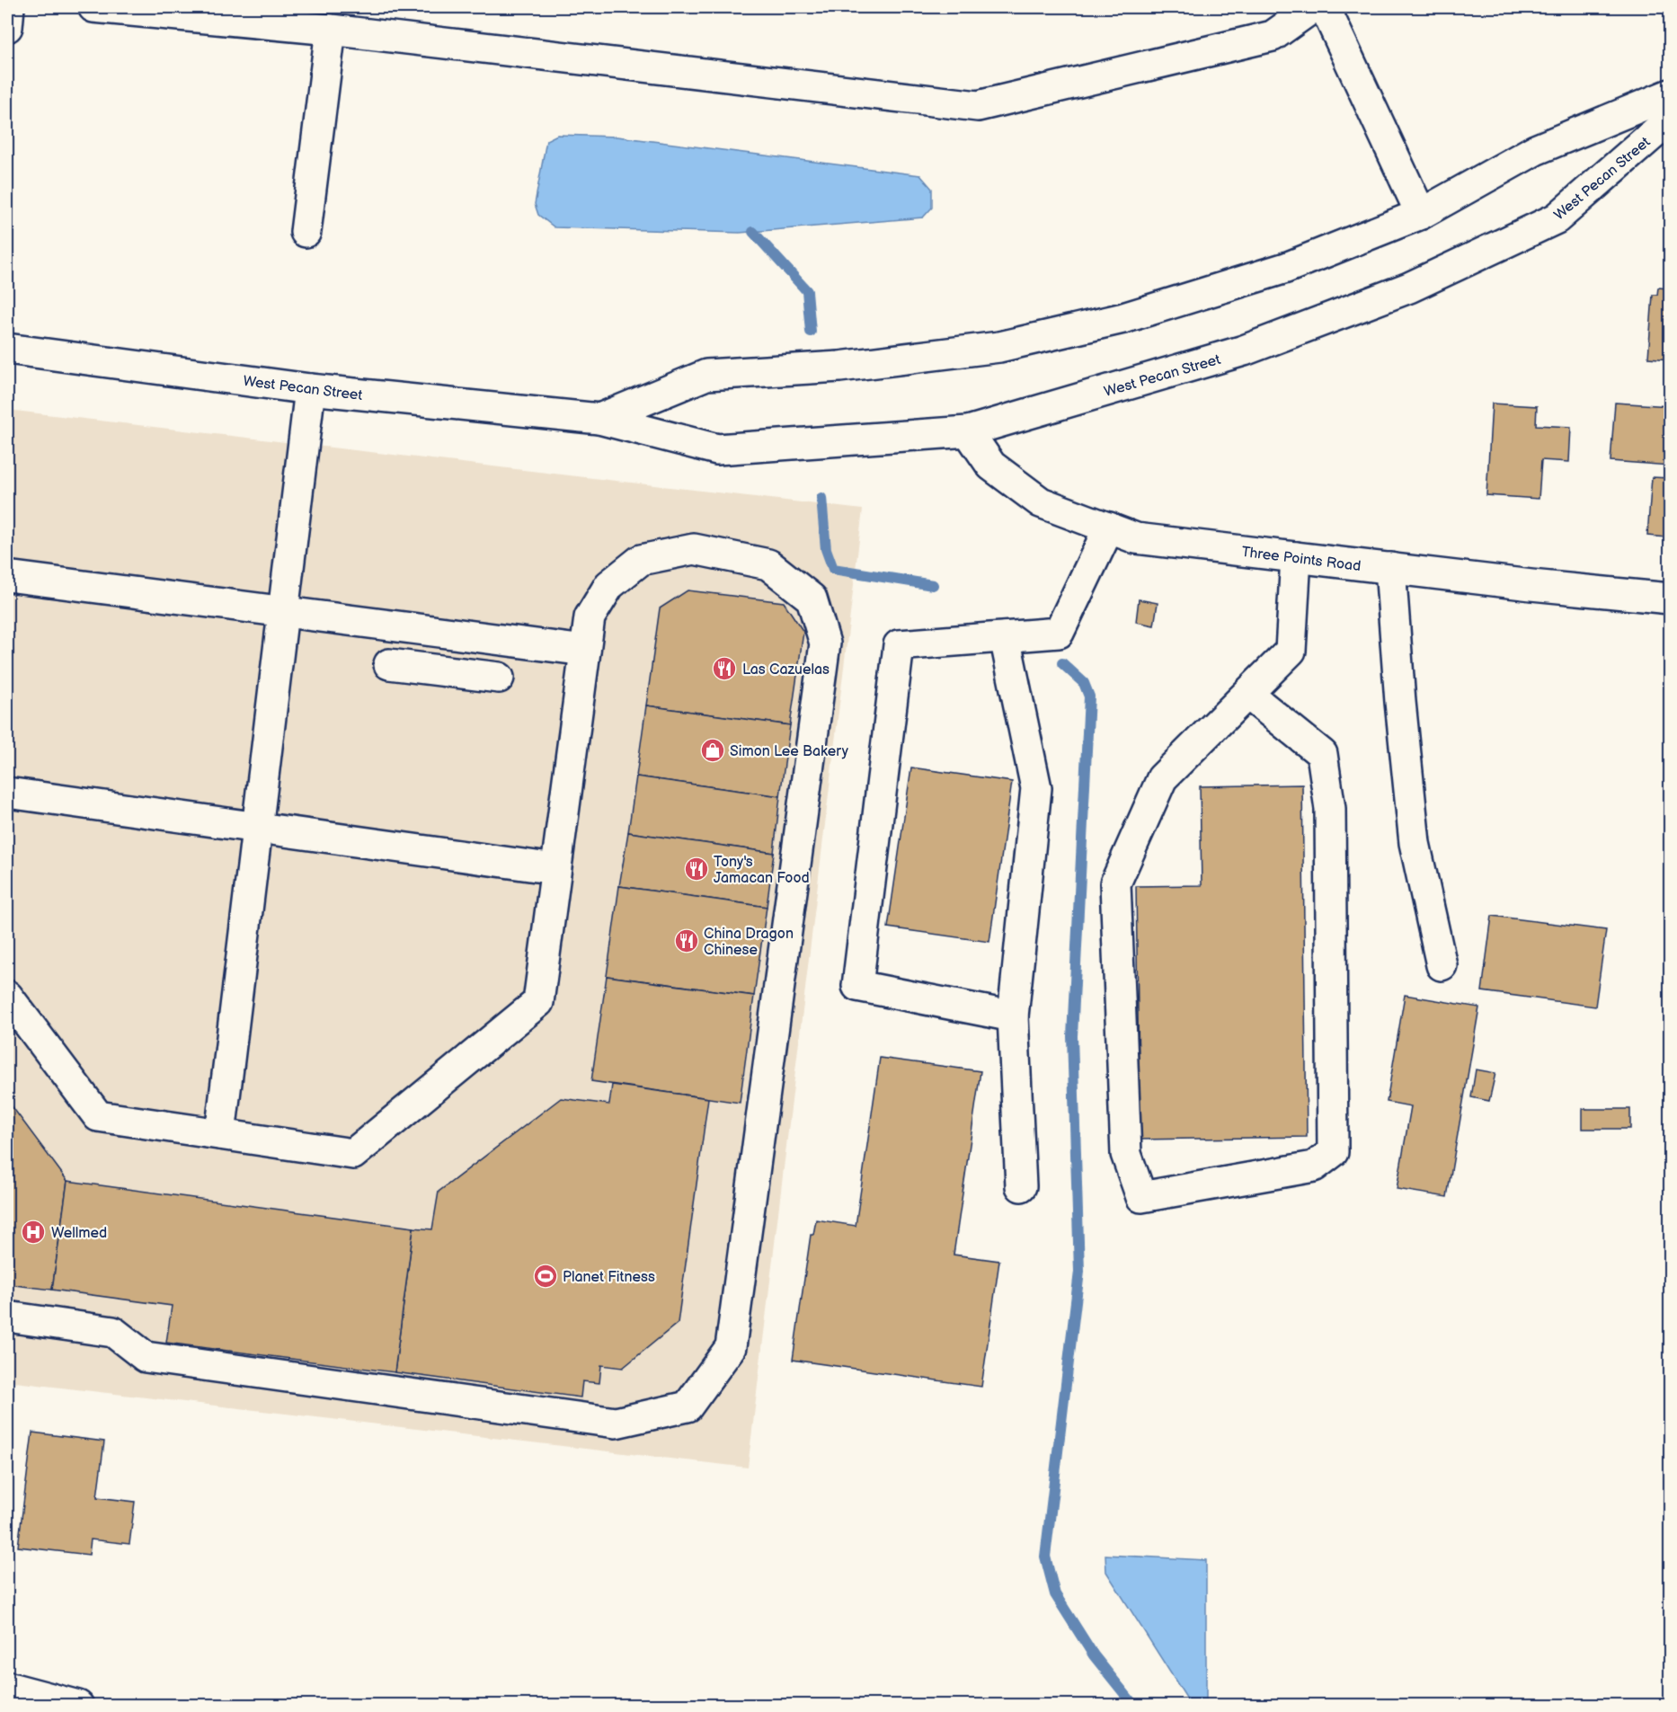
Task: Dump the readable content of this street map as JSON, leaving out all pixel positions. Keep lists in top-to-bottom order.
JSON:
{
  "streets": {
    "main road": ["West Pecan Street", "Three Points Road"]
  },
  "crossings": [
    ["West Pecan Street", "Three Points Road"]
  ],
  "places": {
    "restaurant": ["Las Cazuelas", "Tony's Jamacan Food", "China Dragon Chinese"],
    "shop": ["Simon Lee Bakery"],
    "hospital": ["Wellmed"],
    "sports": ["Planet Fitness"]
  }
}
